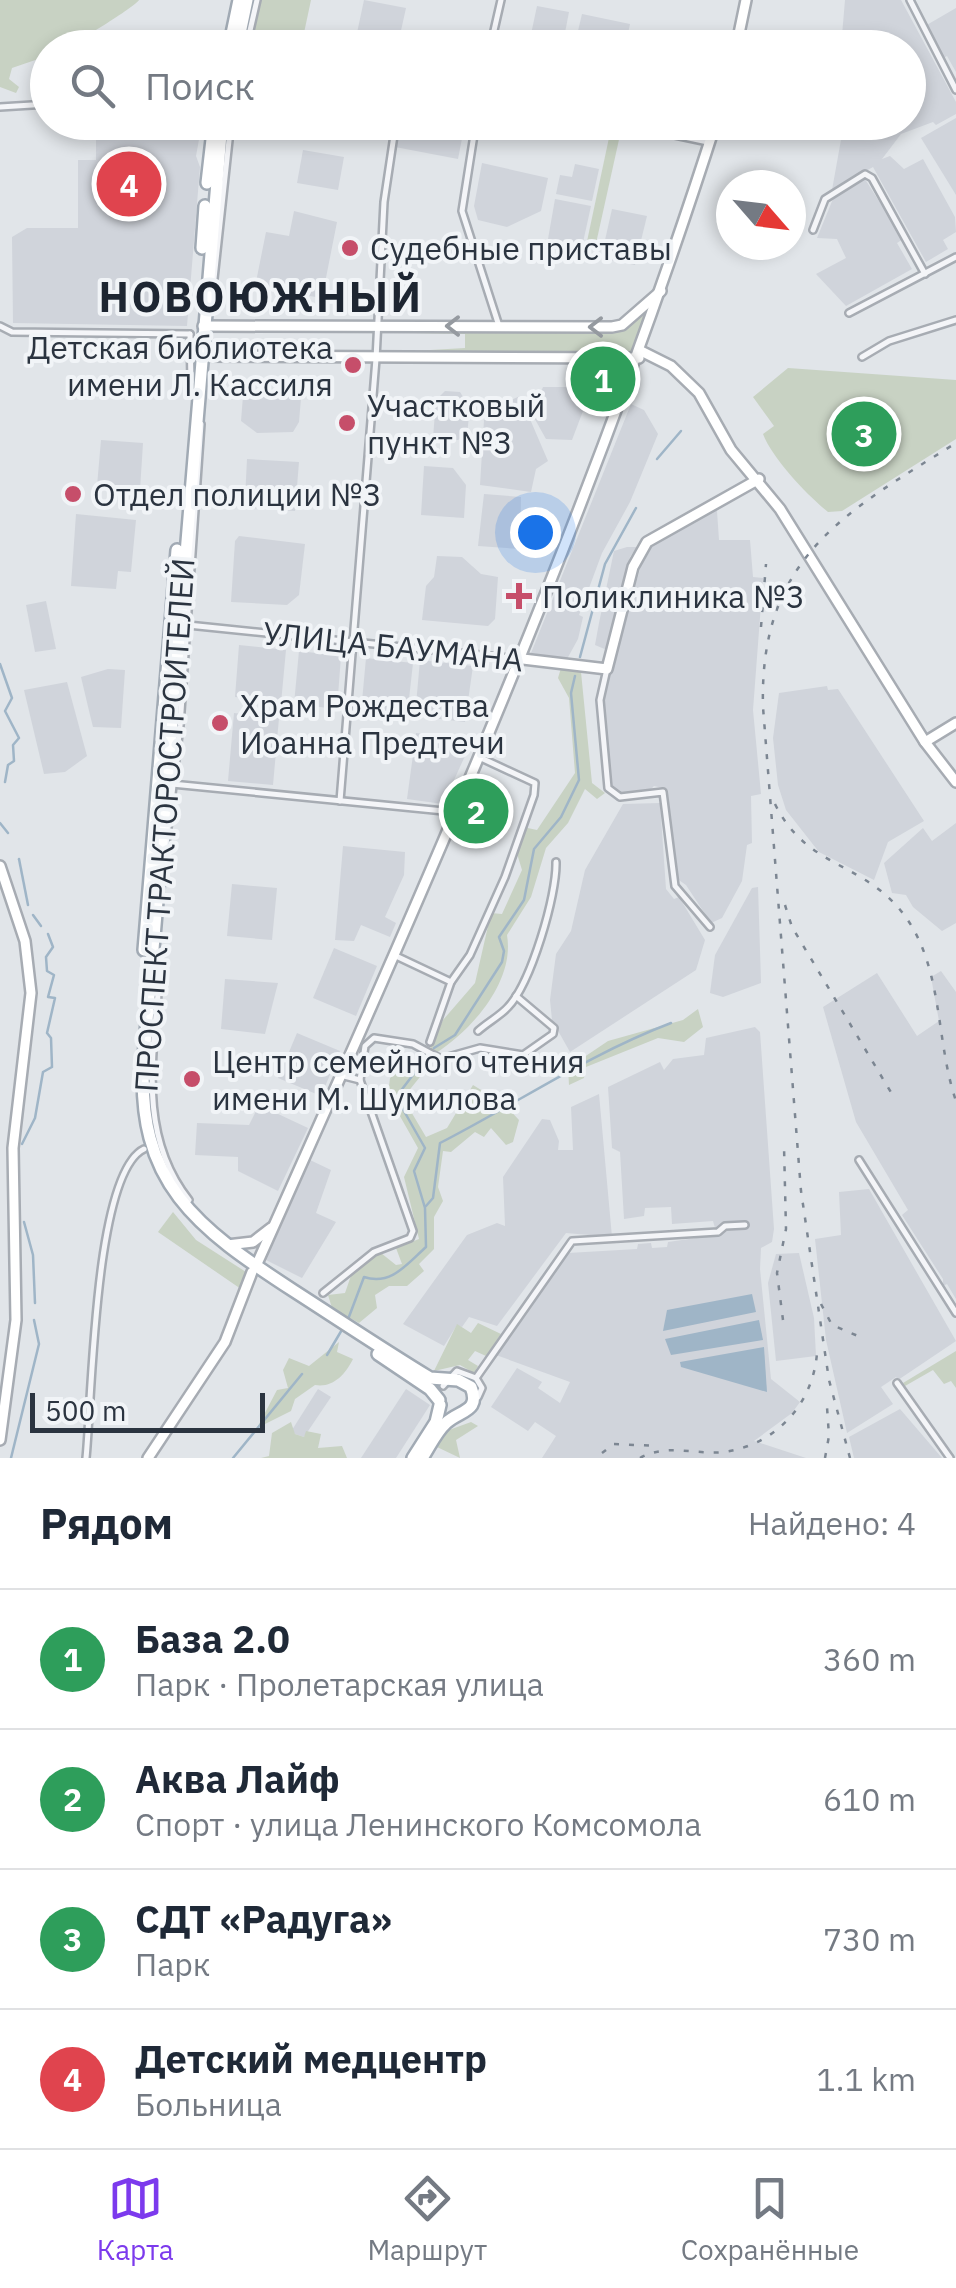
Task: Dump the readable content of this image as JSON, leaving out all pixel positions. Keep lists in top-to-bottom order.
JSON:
{
  "streets": {
    "main road": ["ПРОСПЕКТ ТРАКТОРОСТРОИТЕЛЕЙ"],
    "street": ["УЛИЦА БАУМАНА"]
  },
  "crossings": [
    ["УЛИЦА БАУМАНА", "ПРОСПЕКТ ТРАКТОРОСТРОИТЕЛЕЙ"]
  ],
  "districts": ["НОВОЮЖНЫЙ"],
  "places": {
    "other": [
      "Судебные приставы",
      "Детская библиотека имени Л. Кассиля",
      "Участковый пункт №3",
      "Отдел полиции №3",
      "Храм Рождества Иоанна Предтечи",
      "Центр семейного чтения имени М. Шумилова"
    ],
    "health": ["Поликлиника №3"]
  },
  "scale_bar": "500 m",
  "north": "bottom right",
  "page": {
    "search": "Поиск",
    "pins": [
      "4",
      "1",
      "3",
      "2"
    ],
    "scale": "500 m",
    "heading": ["Рядом", "Найдено: 4"],
    "list": [
      {
        "mark": "1",
        "name": "База 2.0",
        "note": "Парк · Пролетарская улица",
        "value": "360 m"
      },
      {
        "mark": "2",
        "name": "Аква Лайф",
        "note": "Спорт · улица Ленинского Комсомола",
        "value": "610 m"
      },
      {
        "mark": "3",
        "name": "СДТ «Радуга»",
        "note": "Парк",
        "value": "730 m"
      },
      {
        "mark": "4",
        "name": "Детский медцентр",
        "note": "Больница",
        "value": "1.1 km"
      }
    ],
    "nav": ["Карта", "Маршрут", "Сохранённые"]
  }
}
